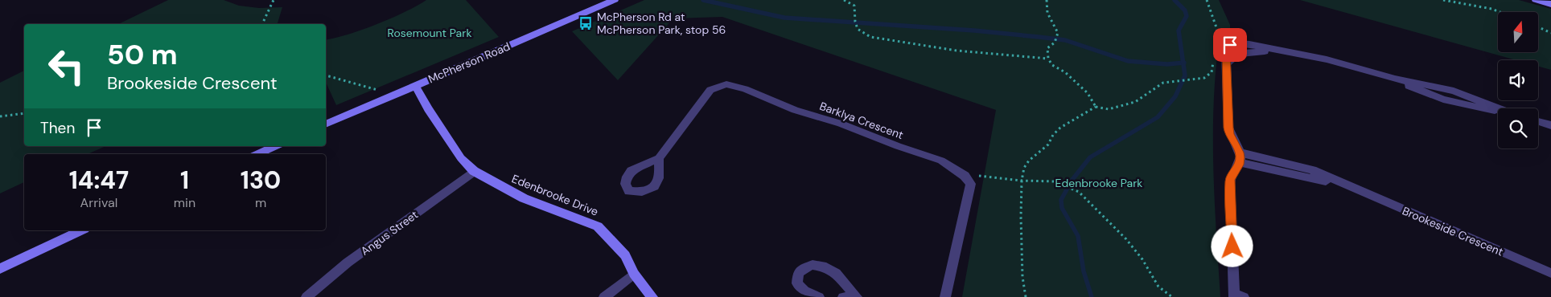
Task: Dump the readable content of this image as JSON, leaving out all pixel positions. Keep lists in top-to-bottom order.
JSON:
{
  "streets": {
    "street": [
      "McPherson Road",
      "Barklya Crescent",
      "Edenbrooke Drive",
      "Brookeside Crescent",
      "Angus Street"
    ]
  },
  "crossings": [
    ["McPherson Road", "Edenbrooke Drive"],
    ["Edenbrooke Drive", "Angus Street"]
  ],
  "parks": ["Rosemount Park", "Edenbrooke Park"],
  "places": {
    "bus stop": ["McPherson Rd at McPherson Park, stop 56"]
  },
  "north": "top",
  "page": {
    "turn": ["50 m", "Brookeside Crescent"],
    "then": "Then",
    "eta": [
      "14:47",
      "Arrival",
      "1",
      "min",
      "130",
      "m"
    ]
  }
}
